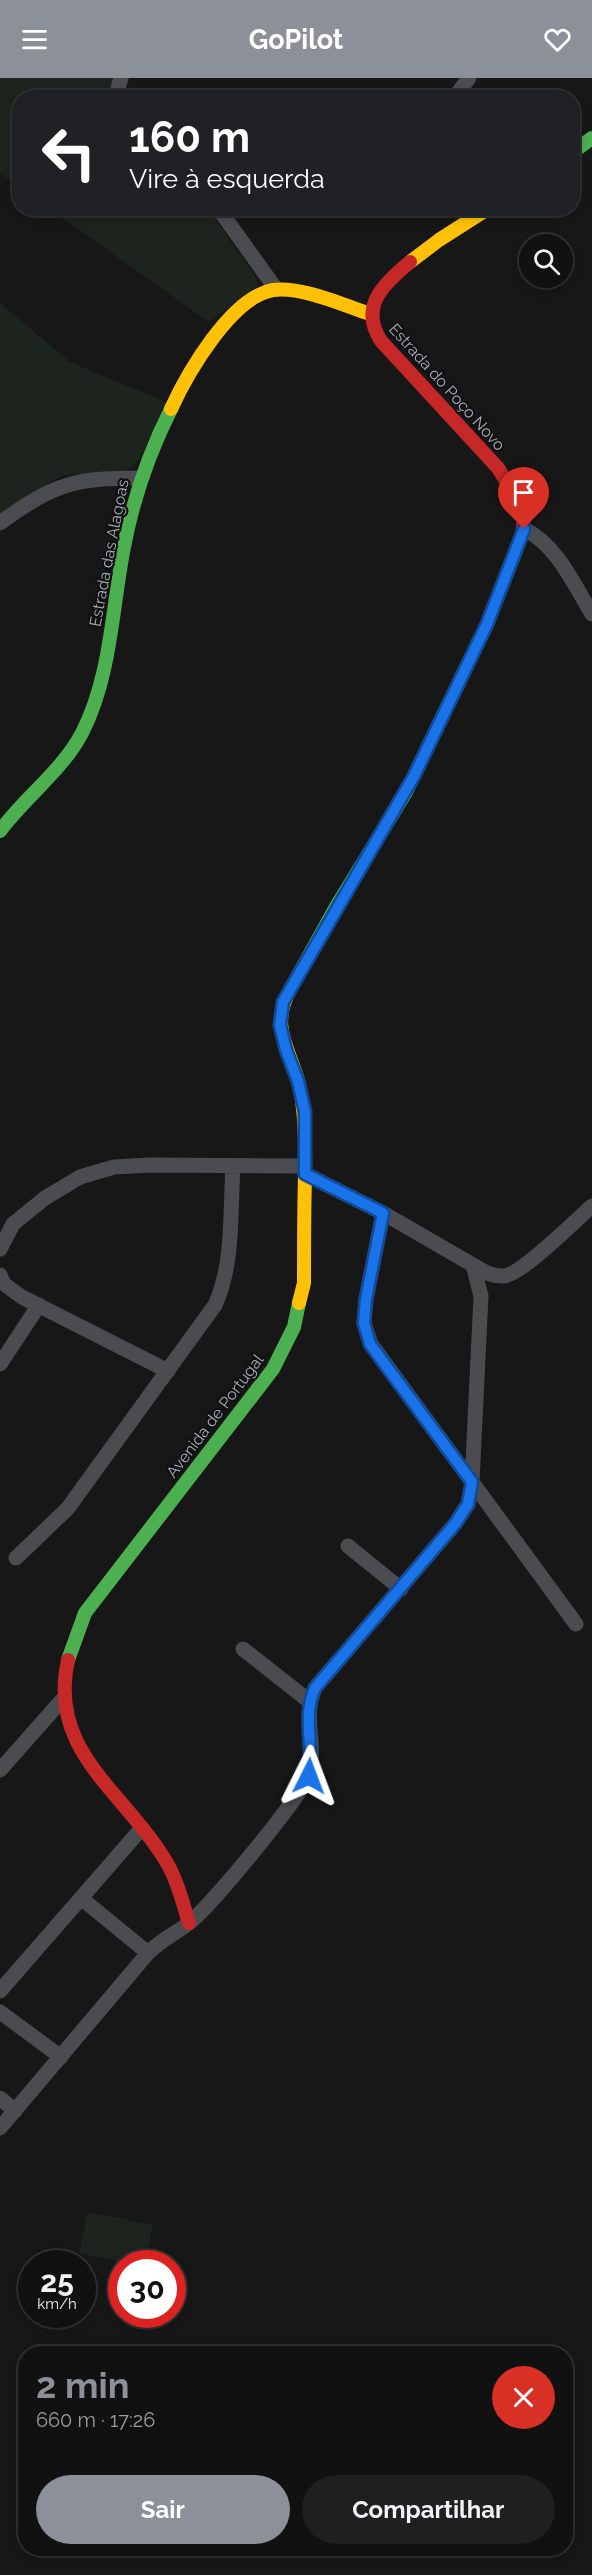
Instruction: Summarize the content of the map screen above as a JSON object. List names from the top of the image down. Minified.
{"streets":{"street":["Estrada do Poço Novo","Estrada das Alagoas","Avenida de Portugal"]},"crossings":[["Estrada do Poço Novo","Avenida de Portugal"]],"page":{"header":"GoPilot","turn":["160 m","Vire à esquerda"],"speed":"25 km/h","limit":"30","heading":["2 min","660 m · 17:26"],"buttons":["Sair","Compartilhar"]}}
